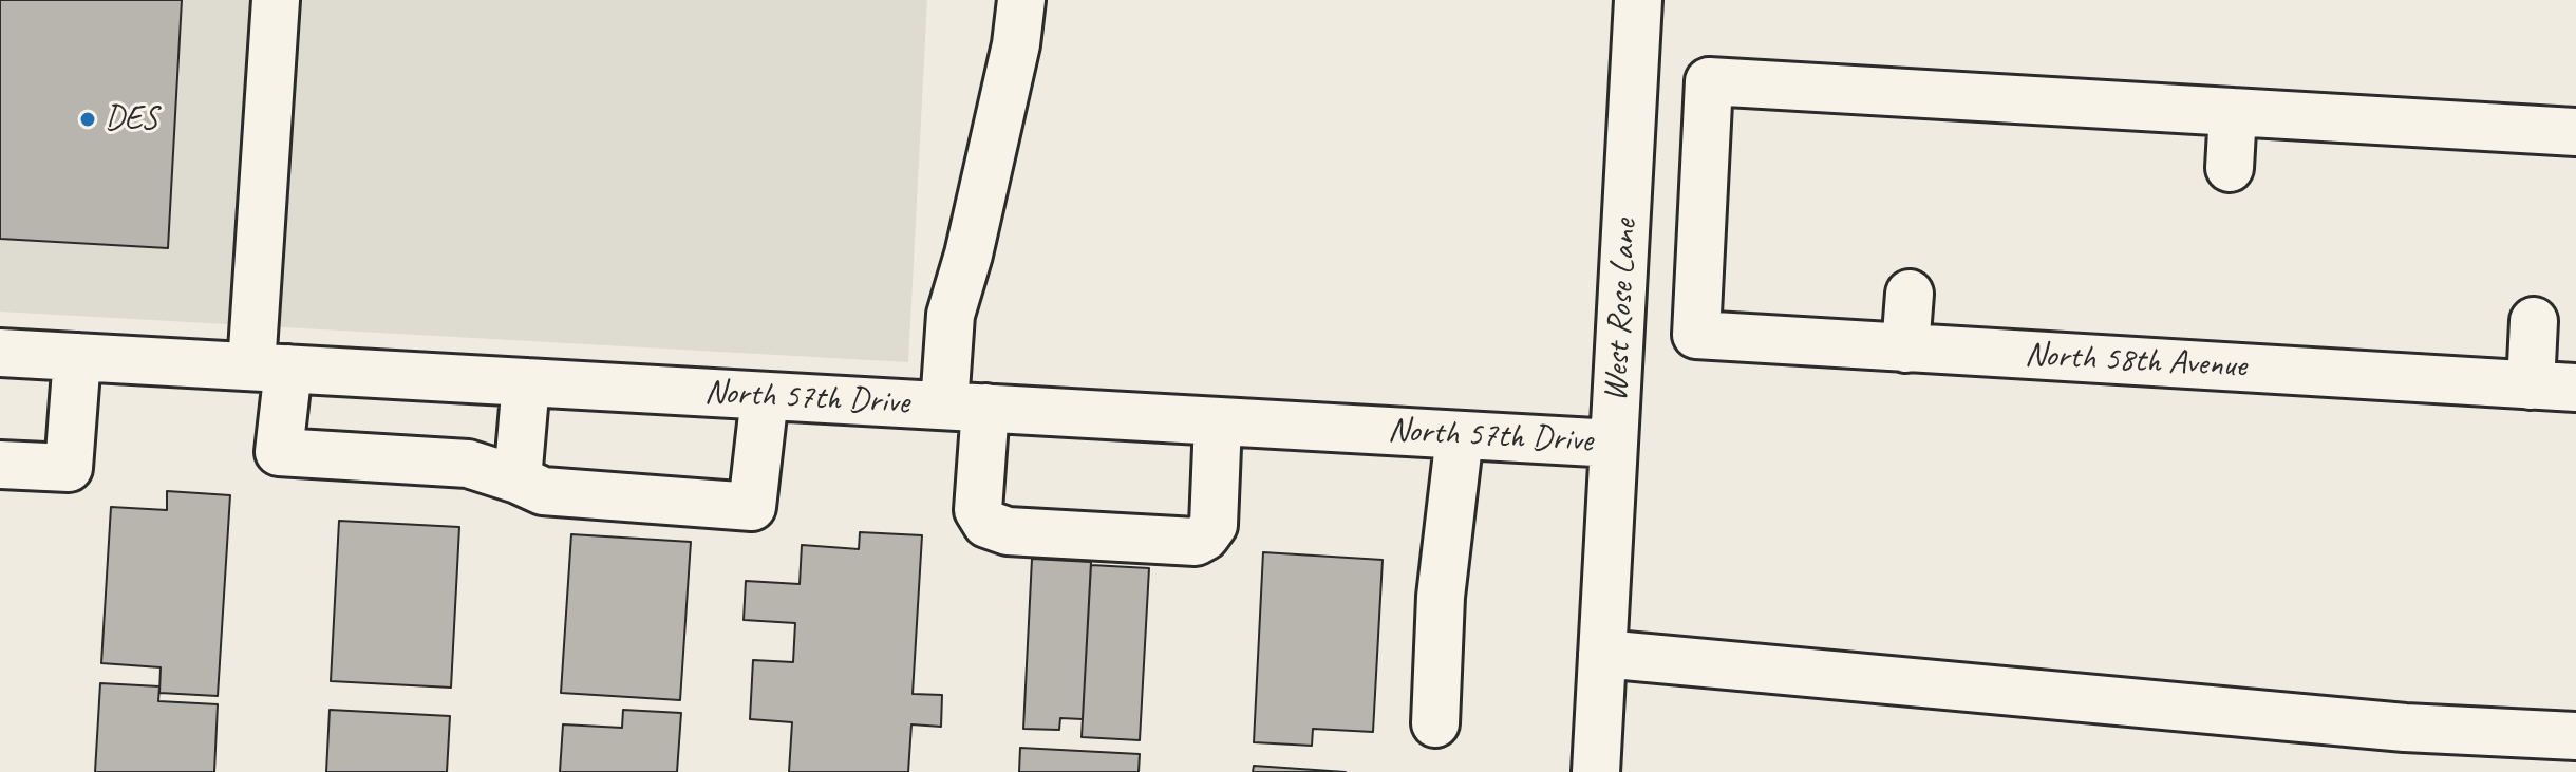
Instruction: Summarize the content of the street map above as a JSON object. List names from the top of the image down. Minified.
{"streets":{"street":["West Rose Lane","North 58th Avenue","North 57th Drive"]},"crossings":[["West Rose Lane","North 57th Drive"]],"places":["DES"]}
